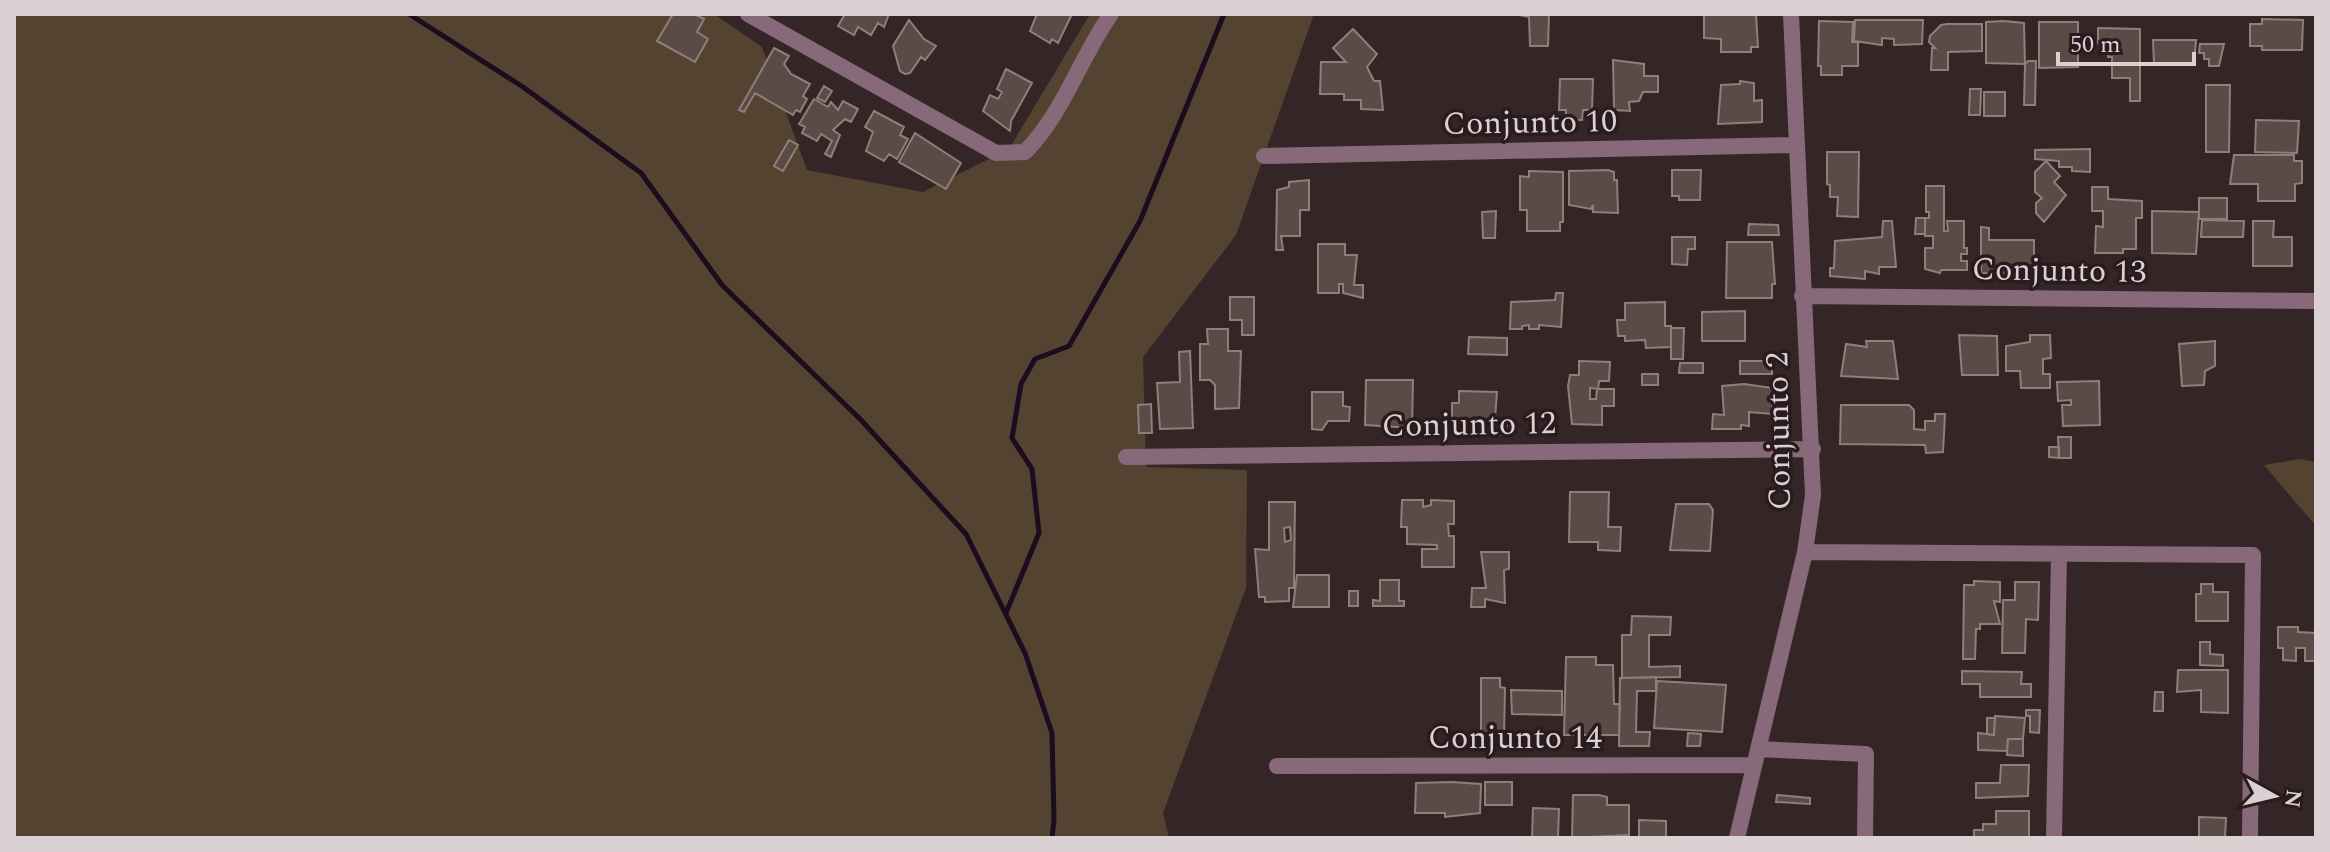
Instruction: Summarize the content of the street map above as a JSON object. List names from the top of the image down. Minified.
{"streets":{"street":["Conjunto 10","Conjunto 13","Conjunto 12","Conjunto 2","Conjunto 14"]},"crossings":[["Conjunto 10","Conjunto 2"],["Conjunto 13","Conjunto 2"],["Conjunto 12","Conjunto 2"],["Conjunto 2","Conjunto 14"]],"scale_bar":"50 m","north":"right"}
